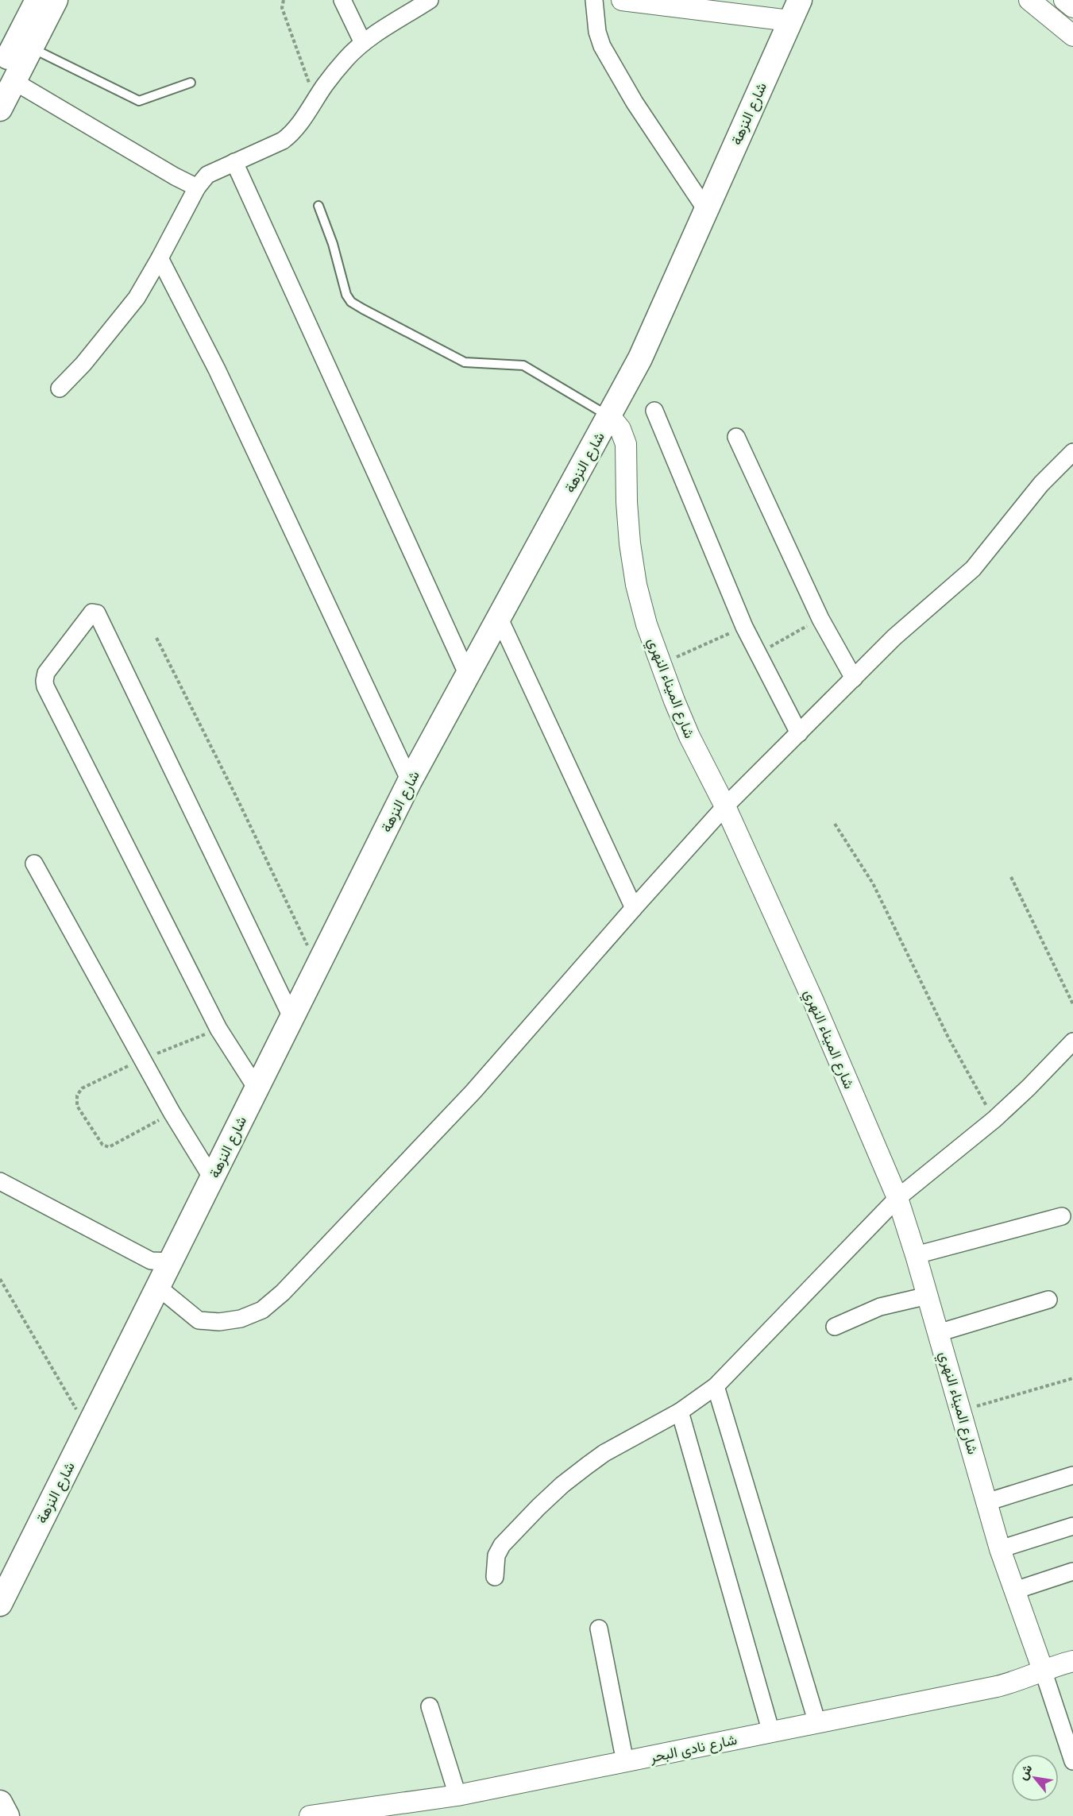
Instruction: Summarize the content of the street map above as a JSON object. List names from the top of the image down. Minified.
{"streets":{"main road":["شارع النزهة"],"street":["شارع الميناء النهري","شارع نادى البحر"]},"crossings":[["شارع النزهة","شارع الميناء النهري"],["شارع الميناء النهري","شارع نادى البحر"]],"north":"top left"}
